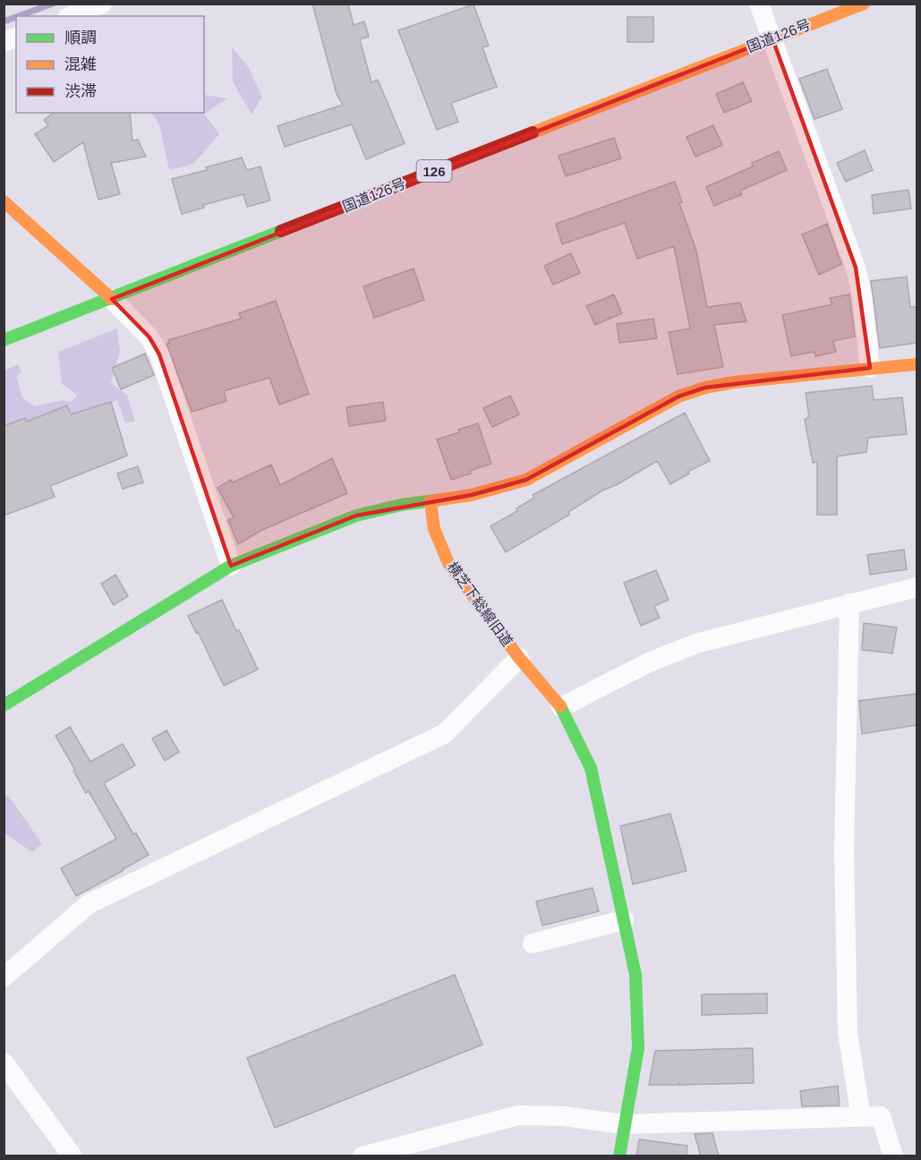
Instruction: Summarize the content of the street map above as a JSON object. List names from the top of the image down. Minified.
{"streets":{"main road":["国道126号","126","横芝下総線旧道"]},"legend":["順調","混雑","渋滞"]}
